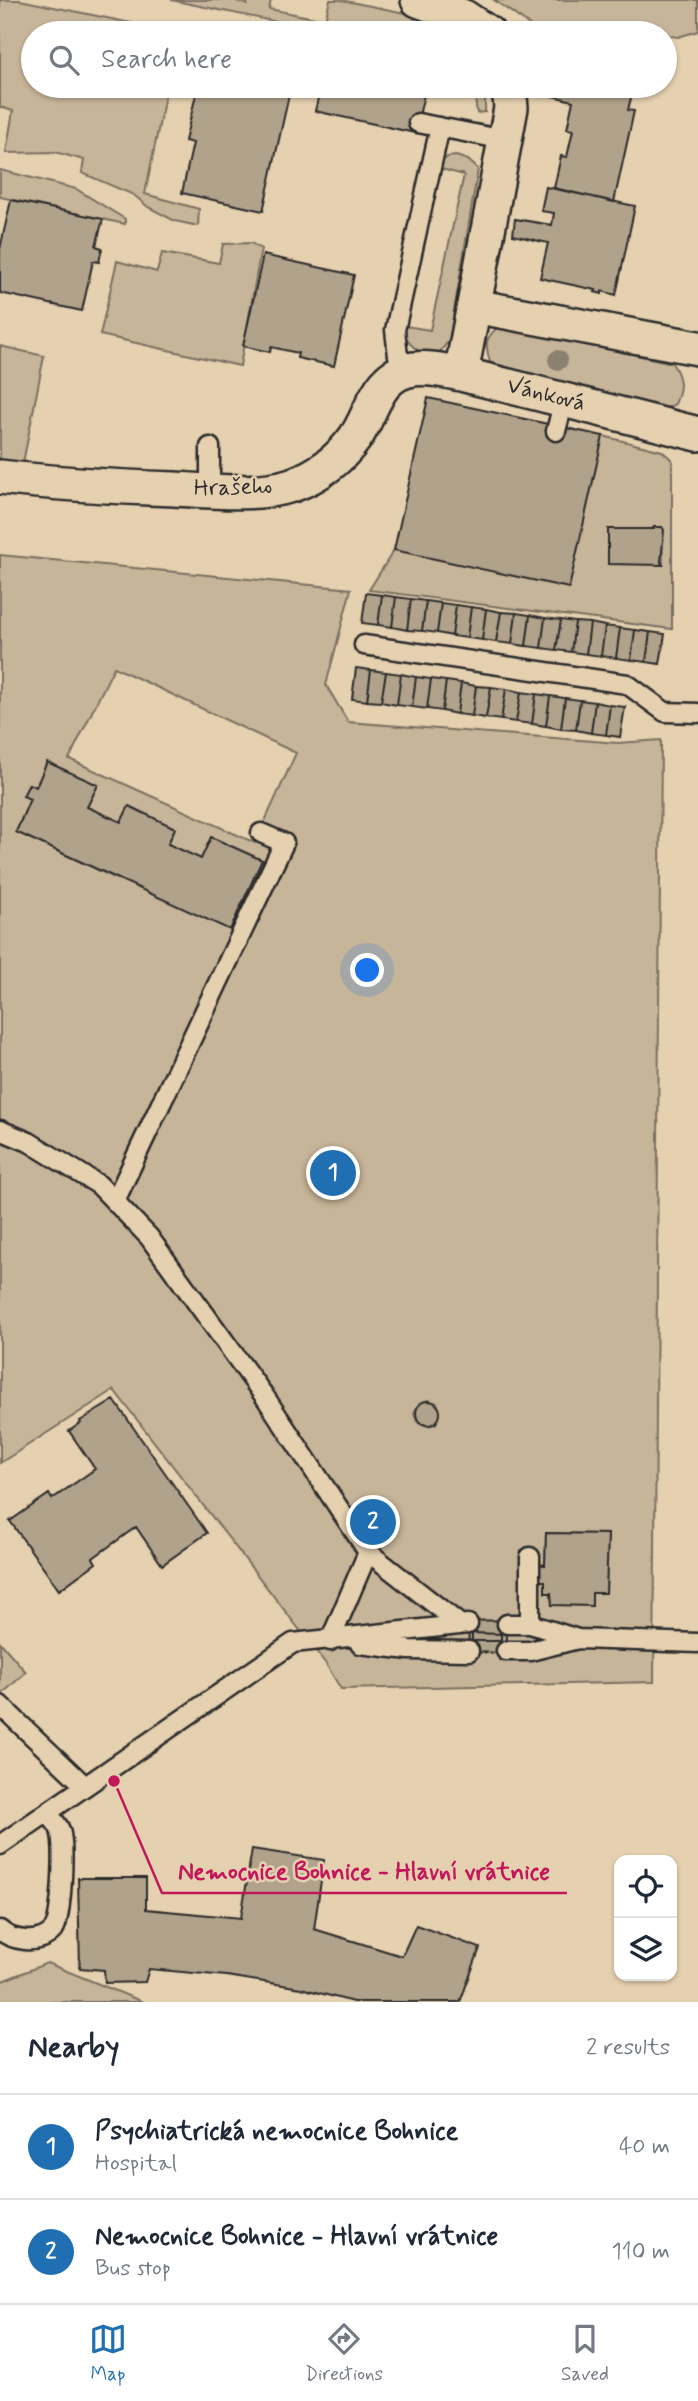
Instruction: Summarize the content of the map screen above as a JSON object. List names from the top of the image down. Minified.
{"streets":{"street":["Vánková","Hrašeho"]},"crossings":[["Vánková","Hrašeho"]],"places":["Nemocnice Bohnice - Hlavní vrátnice"],"page":{"search":"Search here","pins":["1","2"],"heading":["Nearby","2 results"],"list":[{"mark":"1","name":"Psychiatrická nemocnice Bohnice","note":"Hospital","value":"40 m"},{"mark":"2","name":"Nemocnice Bohnice - Hlavní vrátnice","note":"Bus stop","value":"110 m"}],"nav":["Map","Directions","Saved"]}}
